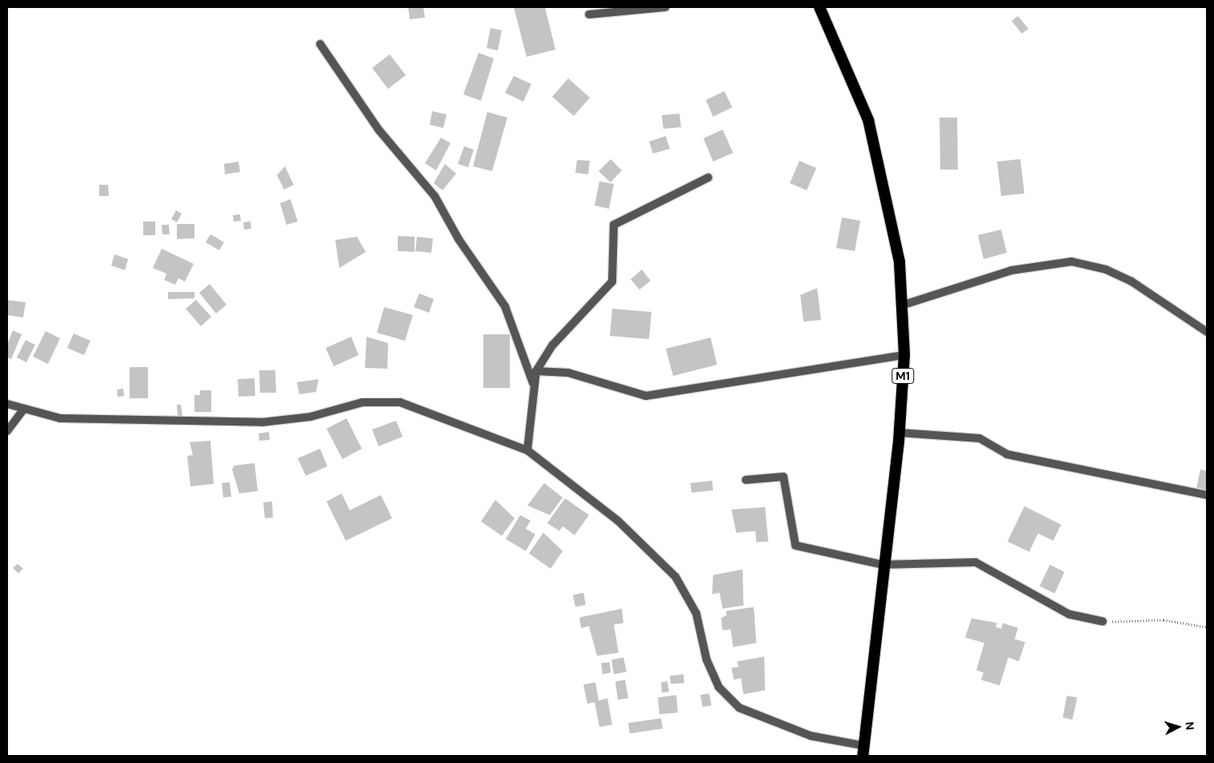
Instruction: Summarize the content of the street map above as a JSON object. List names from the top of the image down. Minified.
{"streets":{"highway":["M1"]},"north":"right"}
